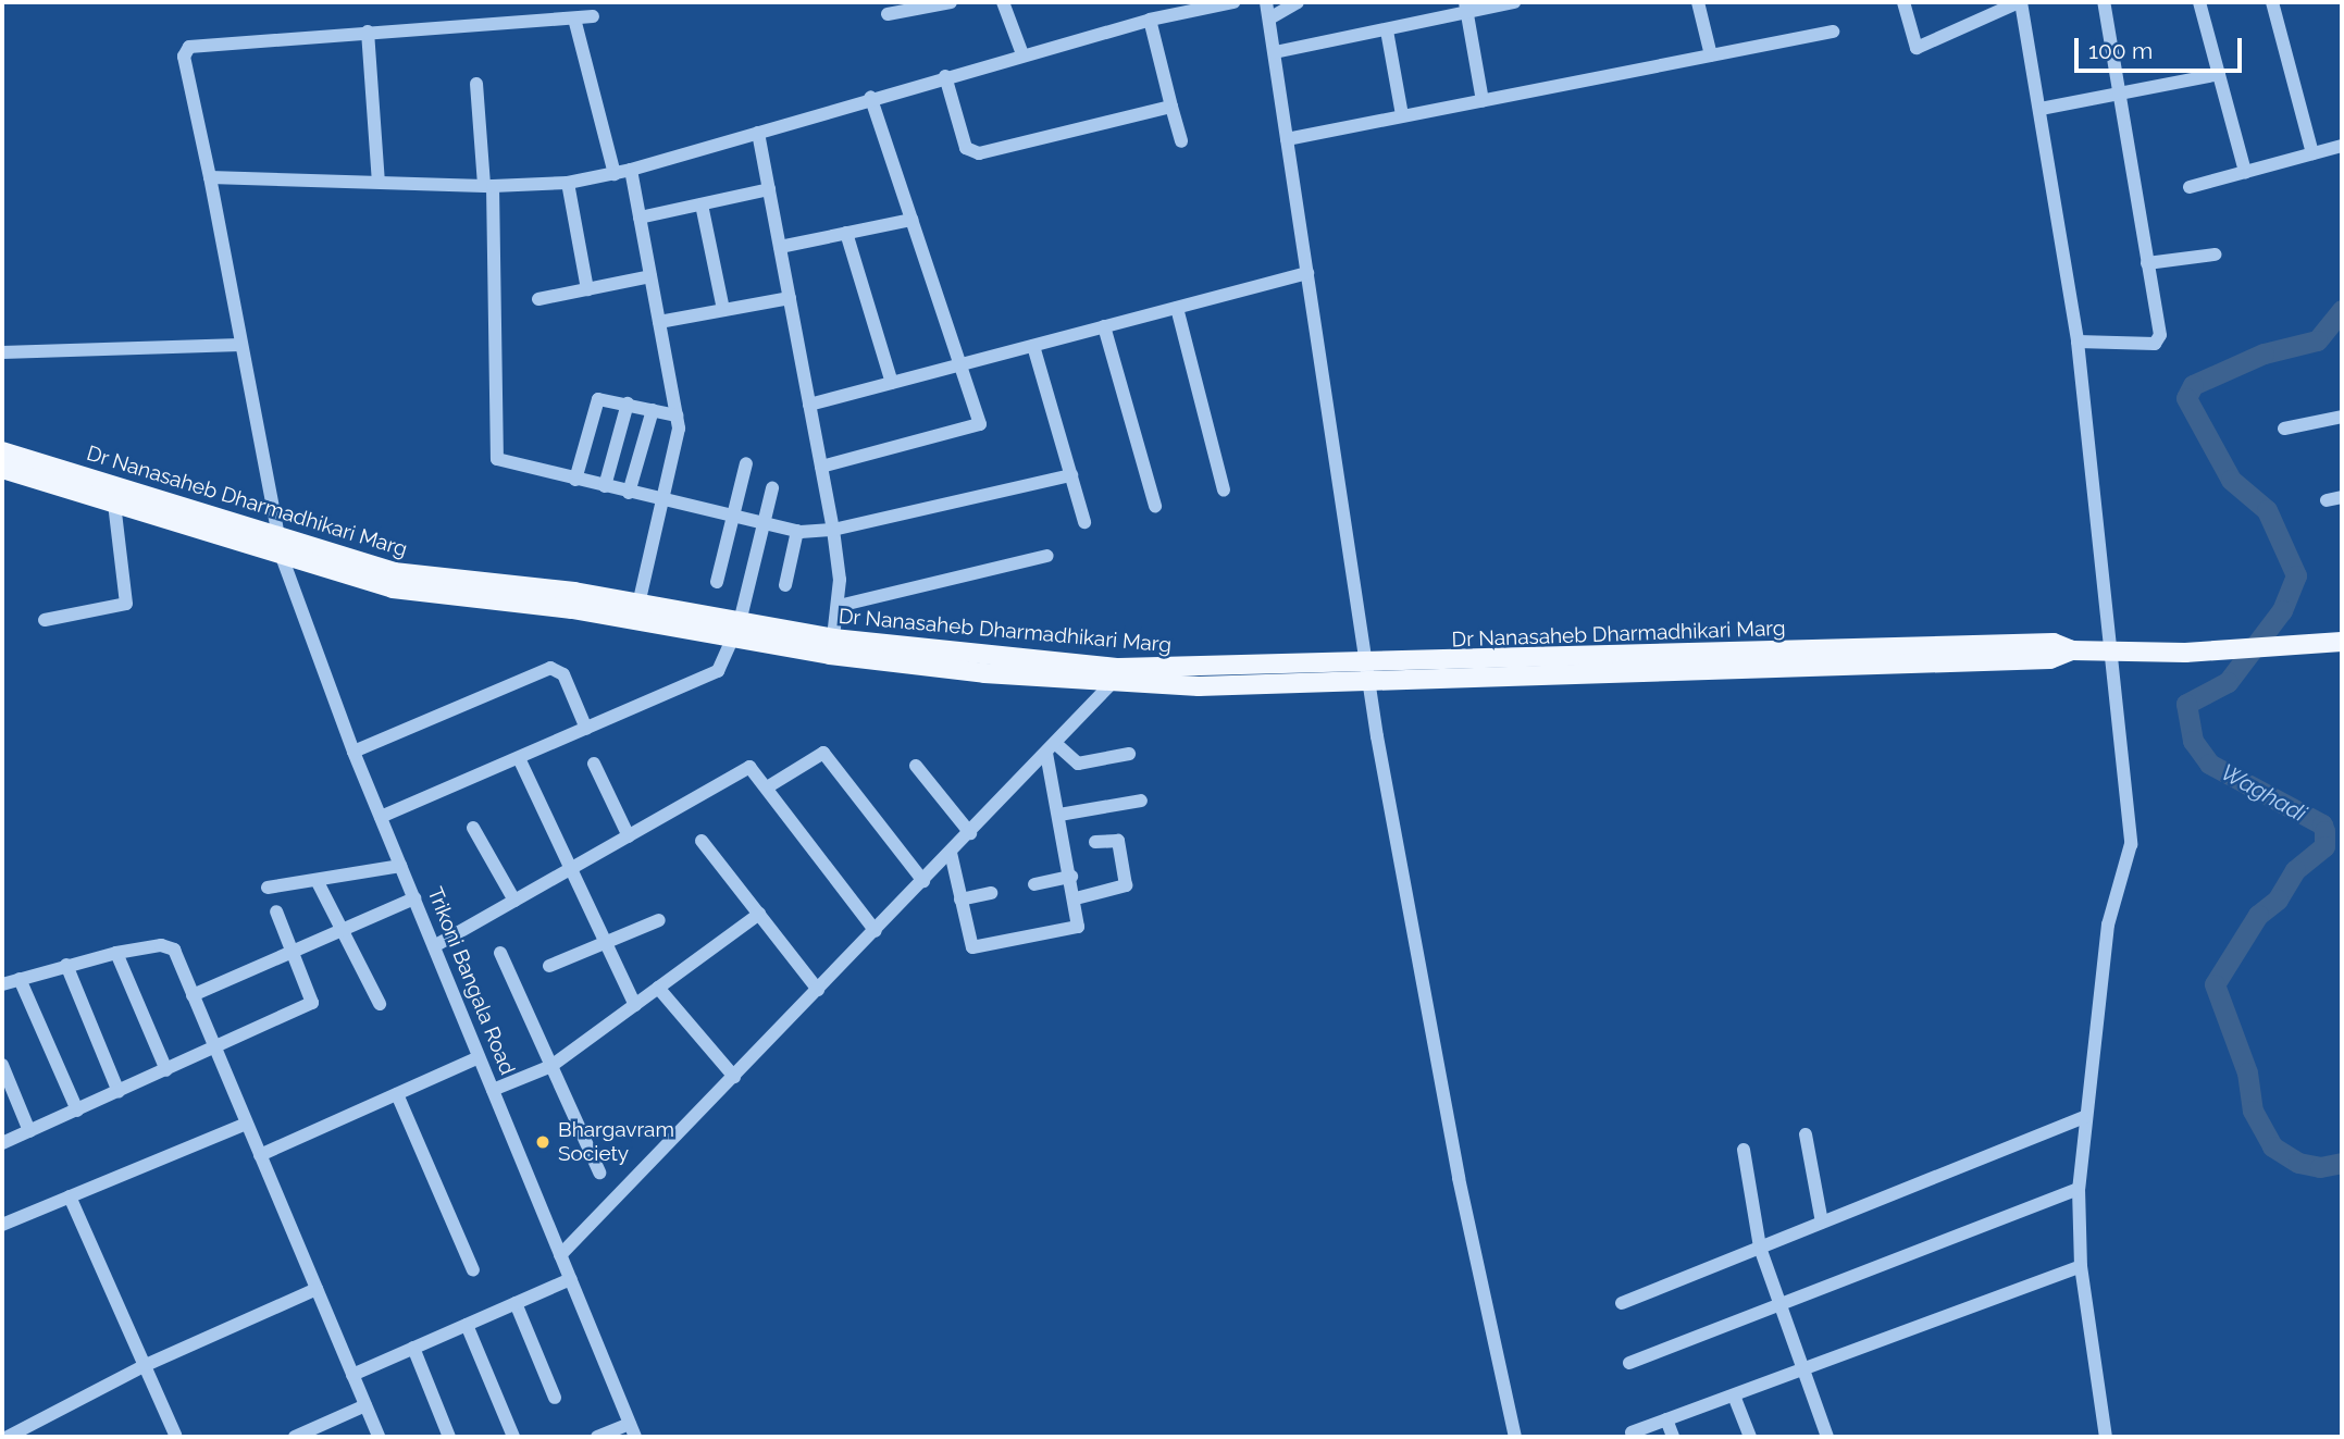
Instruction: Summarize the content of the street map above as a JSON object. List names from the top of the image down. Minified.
{"streets":{"main road":["Dr Nanasaheb Dharmadhikari Marg"],"street":["Trikoni Bangala Road"]},"crossings":[["Dr Nanasaheb Dharmadhikari Marg","Trikoni Bangala Road"]],"water":["Waghadi"],"places":["Bhargavram Society"],"scale_bar":"100 m"}
